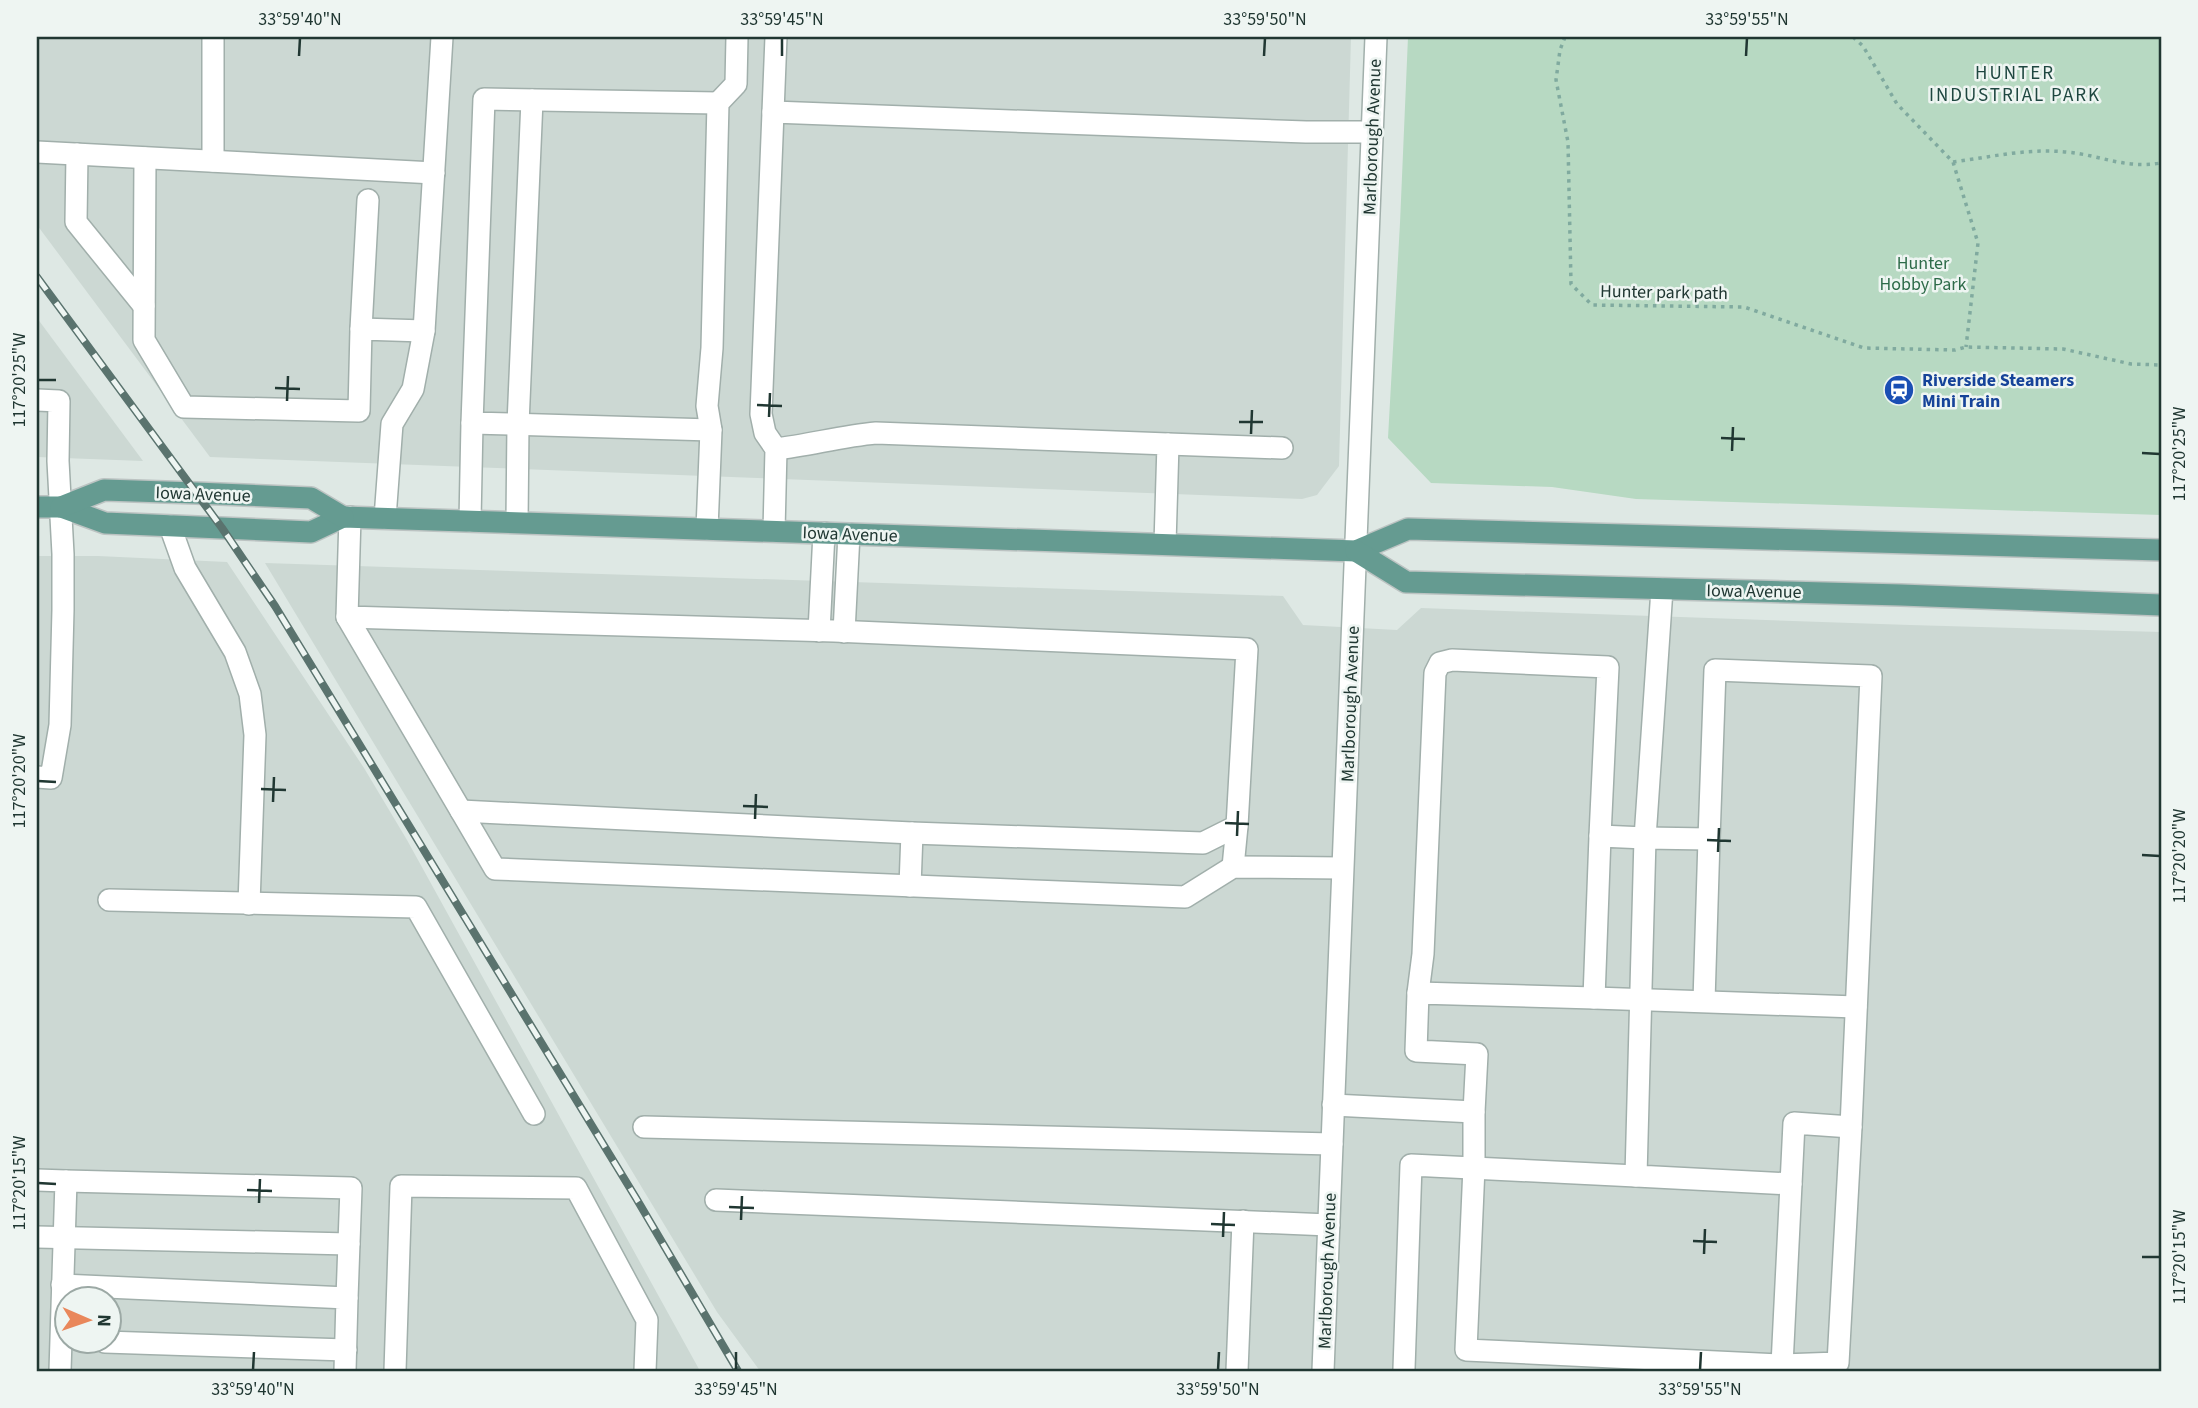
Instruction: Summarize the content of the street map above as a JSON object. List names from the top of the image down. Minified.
{"streets":{"main road":["Iowa Avenue"],"street":["Marlborough Avenue"],"path":["Hunter park path"]},"crossings":[["Marlborough Avenue","Iowa Avenue"]],"districts":["HUNTER INDUSTRIAL PARK"],"parks":["Hunter Hobby Park"],"places":{"station":["Riverside Steamers Mini Train"]},"north":"right","coordinates":["33°59'40\"N","33°59'45\"N","33°59'50\"N","33°59'55\"N","117°20'25\"W","117°20'20\"W","117°20'15\"W"]}
